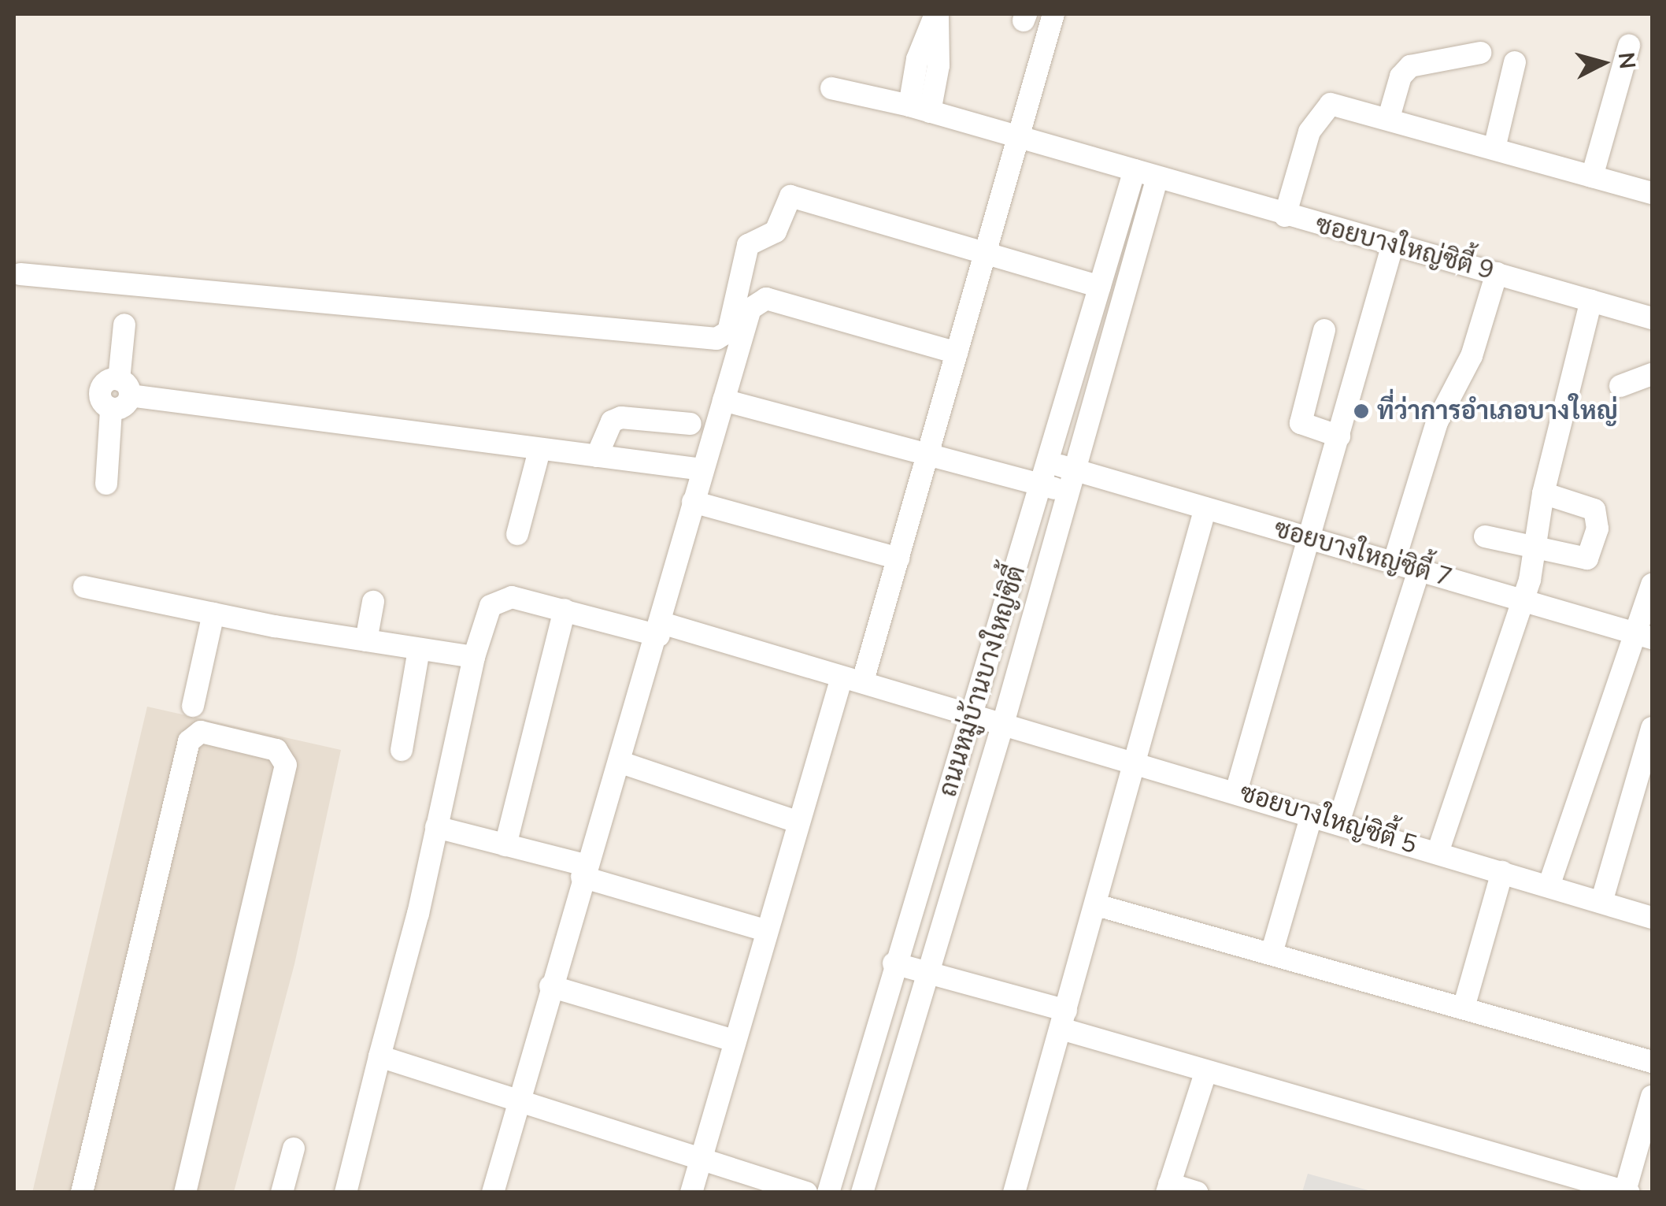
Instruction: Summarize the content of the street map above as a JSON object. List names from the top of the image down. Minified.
{"streets":{"street":["ซอยบางใหญ่ซิตี้ 9","ซอยบางใหญ่ซิตี้ 7","ถนนหมู่บ้านบางใหญ่ซิตี้","ซอยบางใหญ่ซิตี้ 5"]},"crossings":[["ซอยบางใหญ่ซิตี้ 9","ถนนหมู่บ้านบางใหญ่ซิตี้"],["ซอยบางใหญ่ซิตี้ 7","ถนนหมู่บ้านบางใหญ่ซิตี้"],["ถนนหมู่บ้านบางใหญ่ซิตี้","ซอยบางใหญ่ซิตี้ 5"]],"places":["ที่ว่าการอำเภอบางใหญ่"],"north":"right"}
